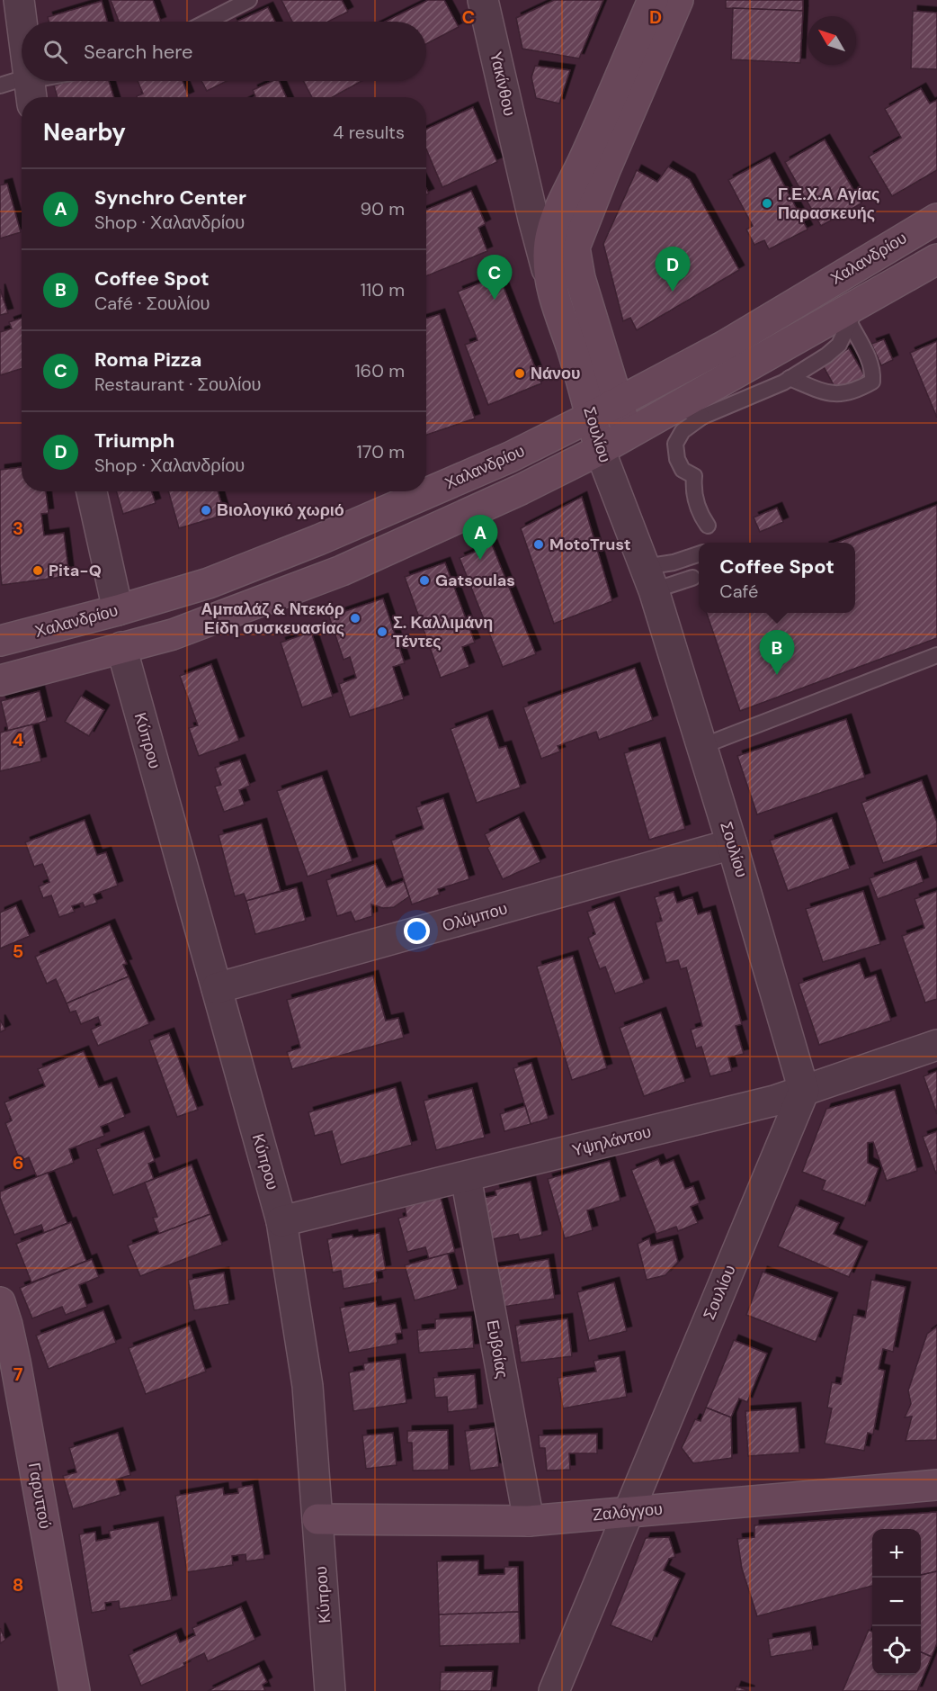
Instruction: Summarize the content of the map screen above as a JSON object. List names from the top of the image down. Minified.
{"streets":{"main road":["Χαλανδρίου","Σουλίου","Γαρυττού","Ζαλόγγου"],"street":["Υακίνθου","Κύπρου","Ολύμπου","Υψηλάντου","Ευβοίας"]},"crossings":[["Υακίνθου","Σουλίου"],["Χαλανδρίου","Σουλίου"],["Χαλανδρίου","Κύπρου"],["Σουλίου","Ολύμπου"],["Σουλίου","Υψηλάντου"],["Σουλίου","Ζαλόγγου"],["Κύπρου","Ολύμπου"],["Κύπρου","Υψηλάντου"],["Κύπρου","Ζαλόγγου"],["Υψηλάντου","Ευβοίας"],["Ευβοίας","Ζαλόγγου"]],"places":["Γ.Ε.Χ.Α Αγίας Παρασκευής","Νάνου","Βιολογικό χωριό","MotoTrust","Pita-Q","Gatsoulas","Αμπαλάζ & Ντεκόρ Είδη συσκευασίας","Σ. Καλλιμάνη Τέντες"],"north":"top left","page":{"search":"Search here","heading":["Nearby","4 results"],"list":[{"mark":"A","name":"Synchro Center","note":"Shop · Χαλανδρίου","value":"90 m"},{"mark":"B","name":"Coffee Spot","note":"Café · Σουλίου","value":"110 m"},{"mark":"C","name":"Roma Pizza","note":"Restaurant · Σουλίου","value":"160 m"},{"mark":"D","name":"Triumph","note":"Shop · Χαλανδρίου","value":"170 m"}],"pins":["D","C","A","B"],"popup":["Coffee Spot","Café"],"map_buttons":["+","−"]},"grid":{"columns":["C","D"],"rows":["3","4","5","6","7","8"]}}
